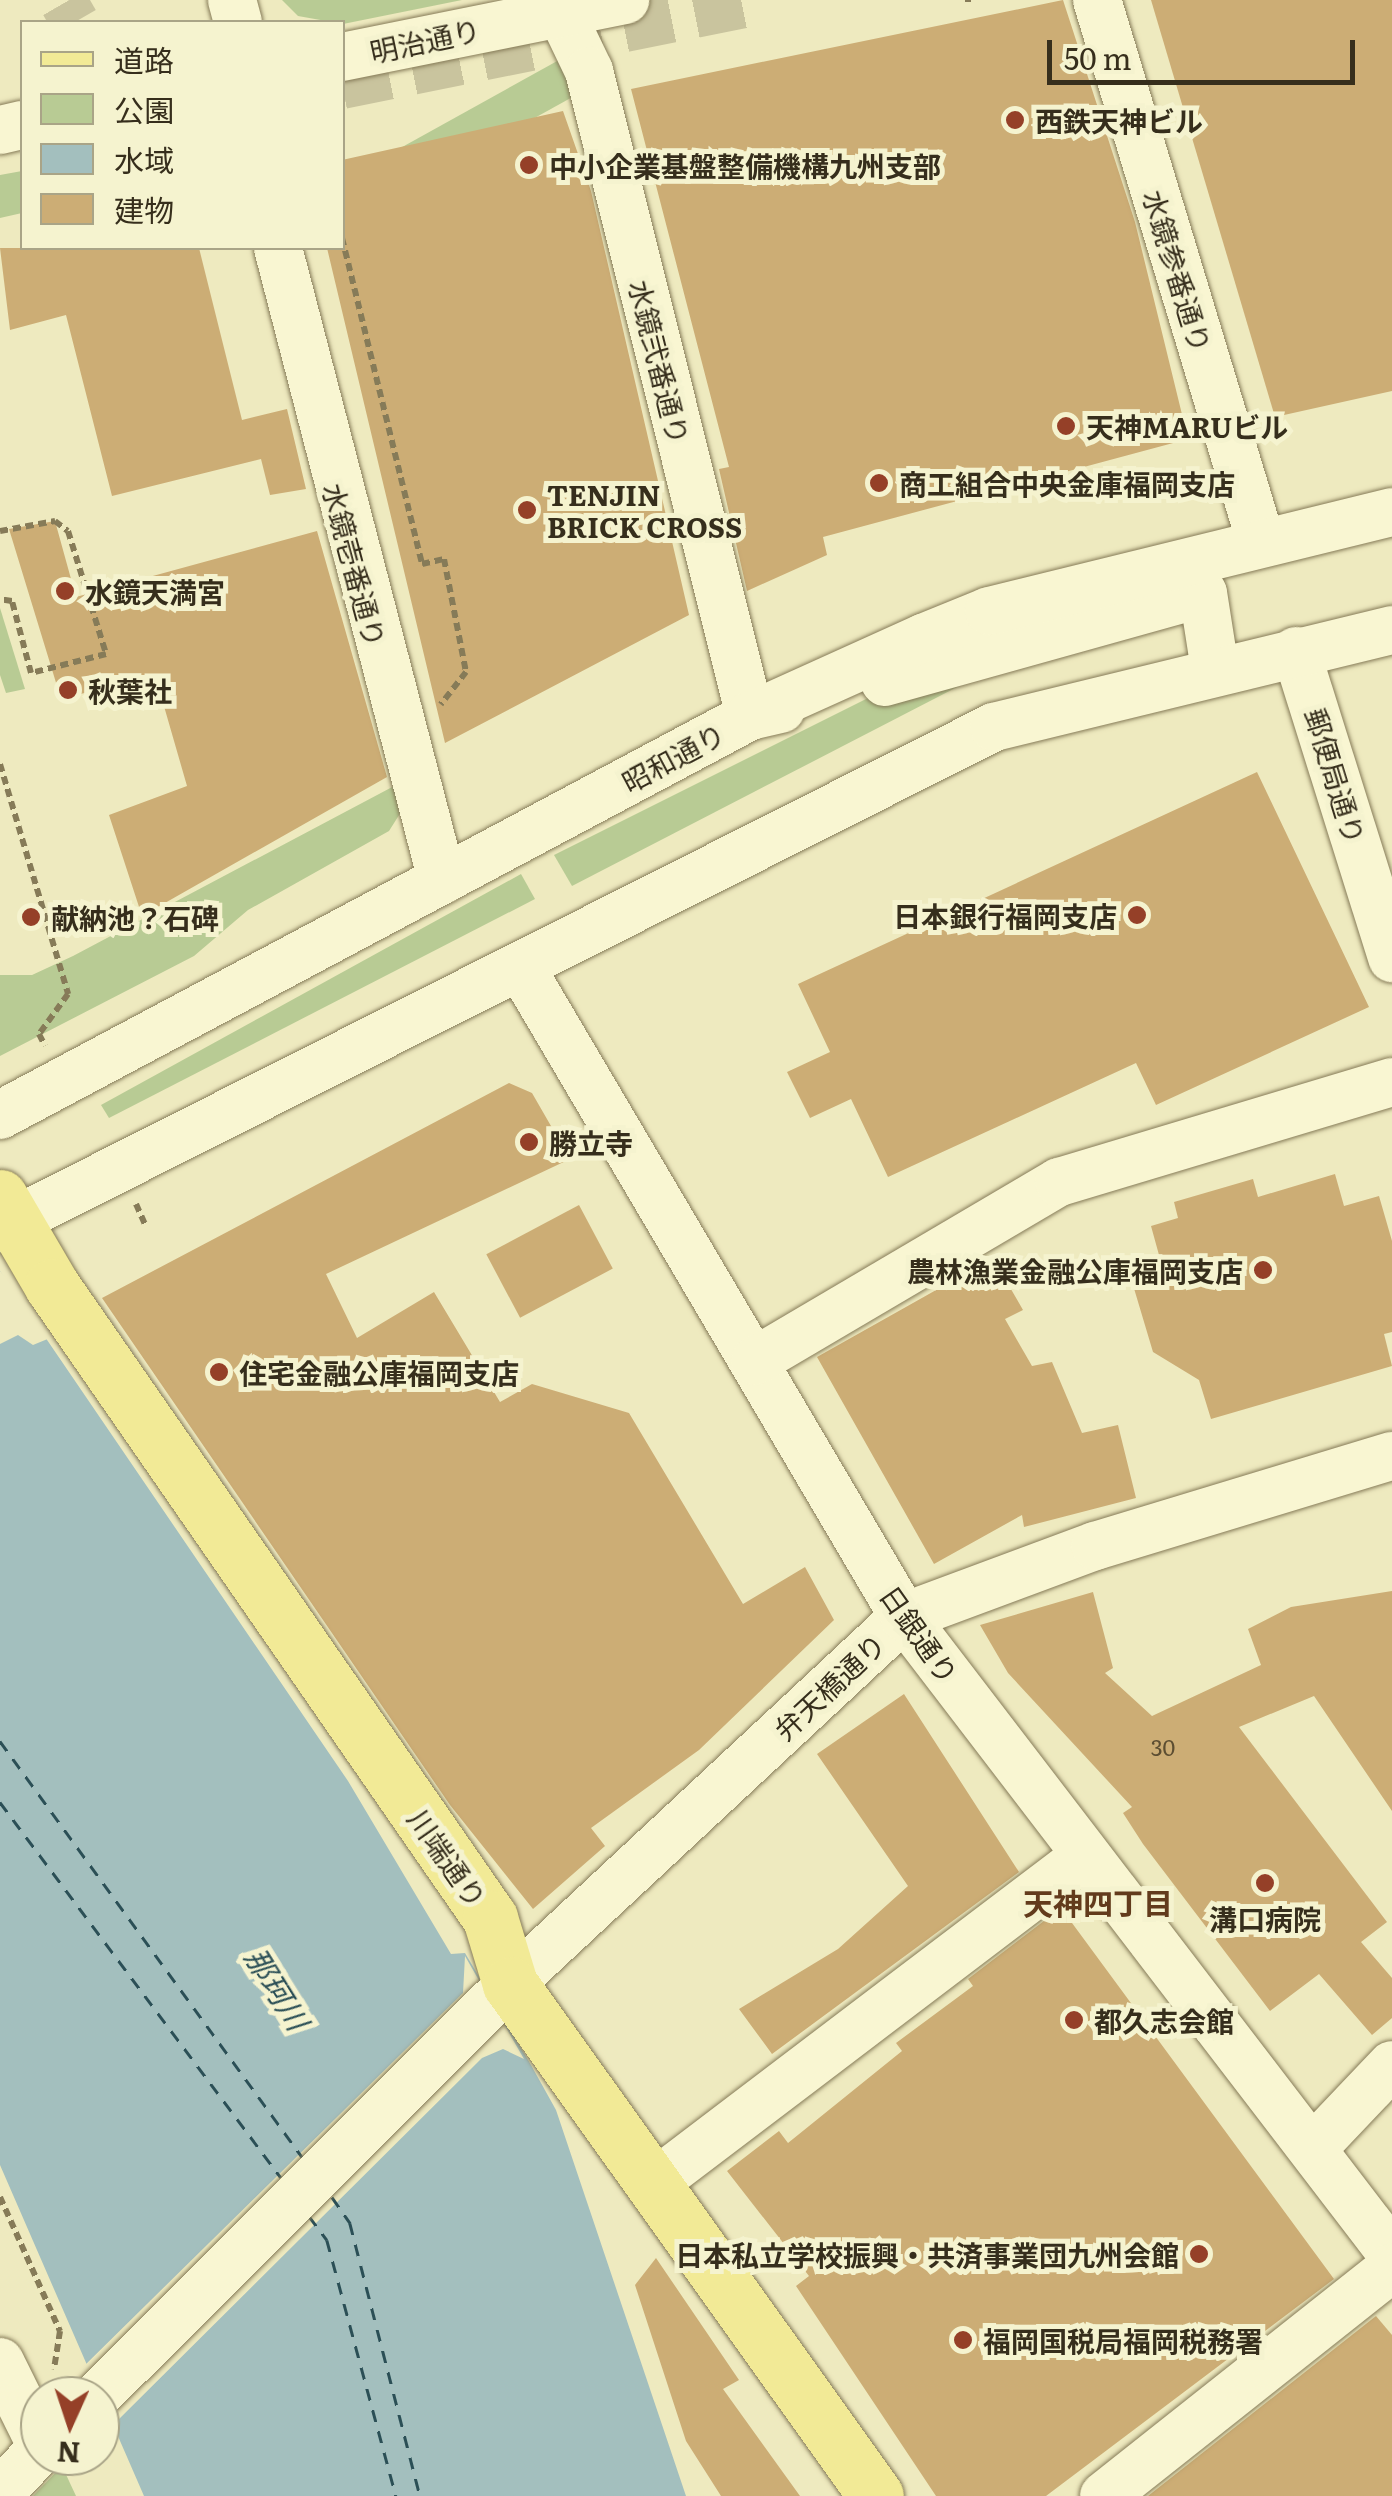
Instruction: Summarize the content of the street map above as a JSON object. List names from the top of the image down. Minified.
{"streets":{"main road":["川端通り"],"street":["明治通り","水鏡参番通り","水鏡弐番通り","水鏡壱番通り","昭和通り","郵便局通り","日銀通り","弁天橋通り"]},"crossings":[["明治通り","水鏡弐番通り"],["水鏡参番通り","昭和通り"],["水鏡弐番通り","昭和通り"],["水鏡壱番通り","昭和通り"],["日銀通り","弁天橋通り"],["弁天橋通り","川端通り"]],"districts":["天神四丁目"],"water":["那珂川"],"places":["西鉄天神ビル","中小企業基盤整備機構九州支部","天神MARUビル","商工組合中央金庫福岡支店","TENJIN BRICK CROSS","水鏡天満宮","秋葉社","日本銀行福岡支店","献納池？石碑","勝立寺","農林漁業金融公庫福岡支店","住宅金融公庫福岡支店","溝口病院","都久志会館","日本私立学校振興・共済事業団九州会館","福岡国税局福岡税務署"],"house_numbers":["30"],"legend":["道路","公園","水域","建物"],"scale_bar":"50 m","north":"bottom"}
